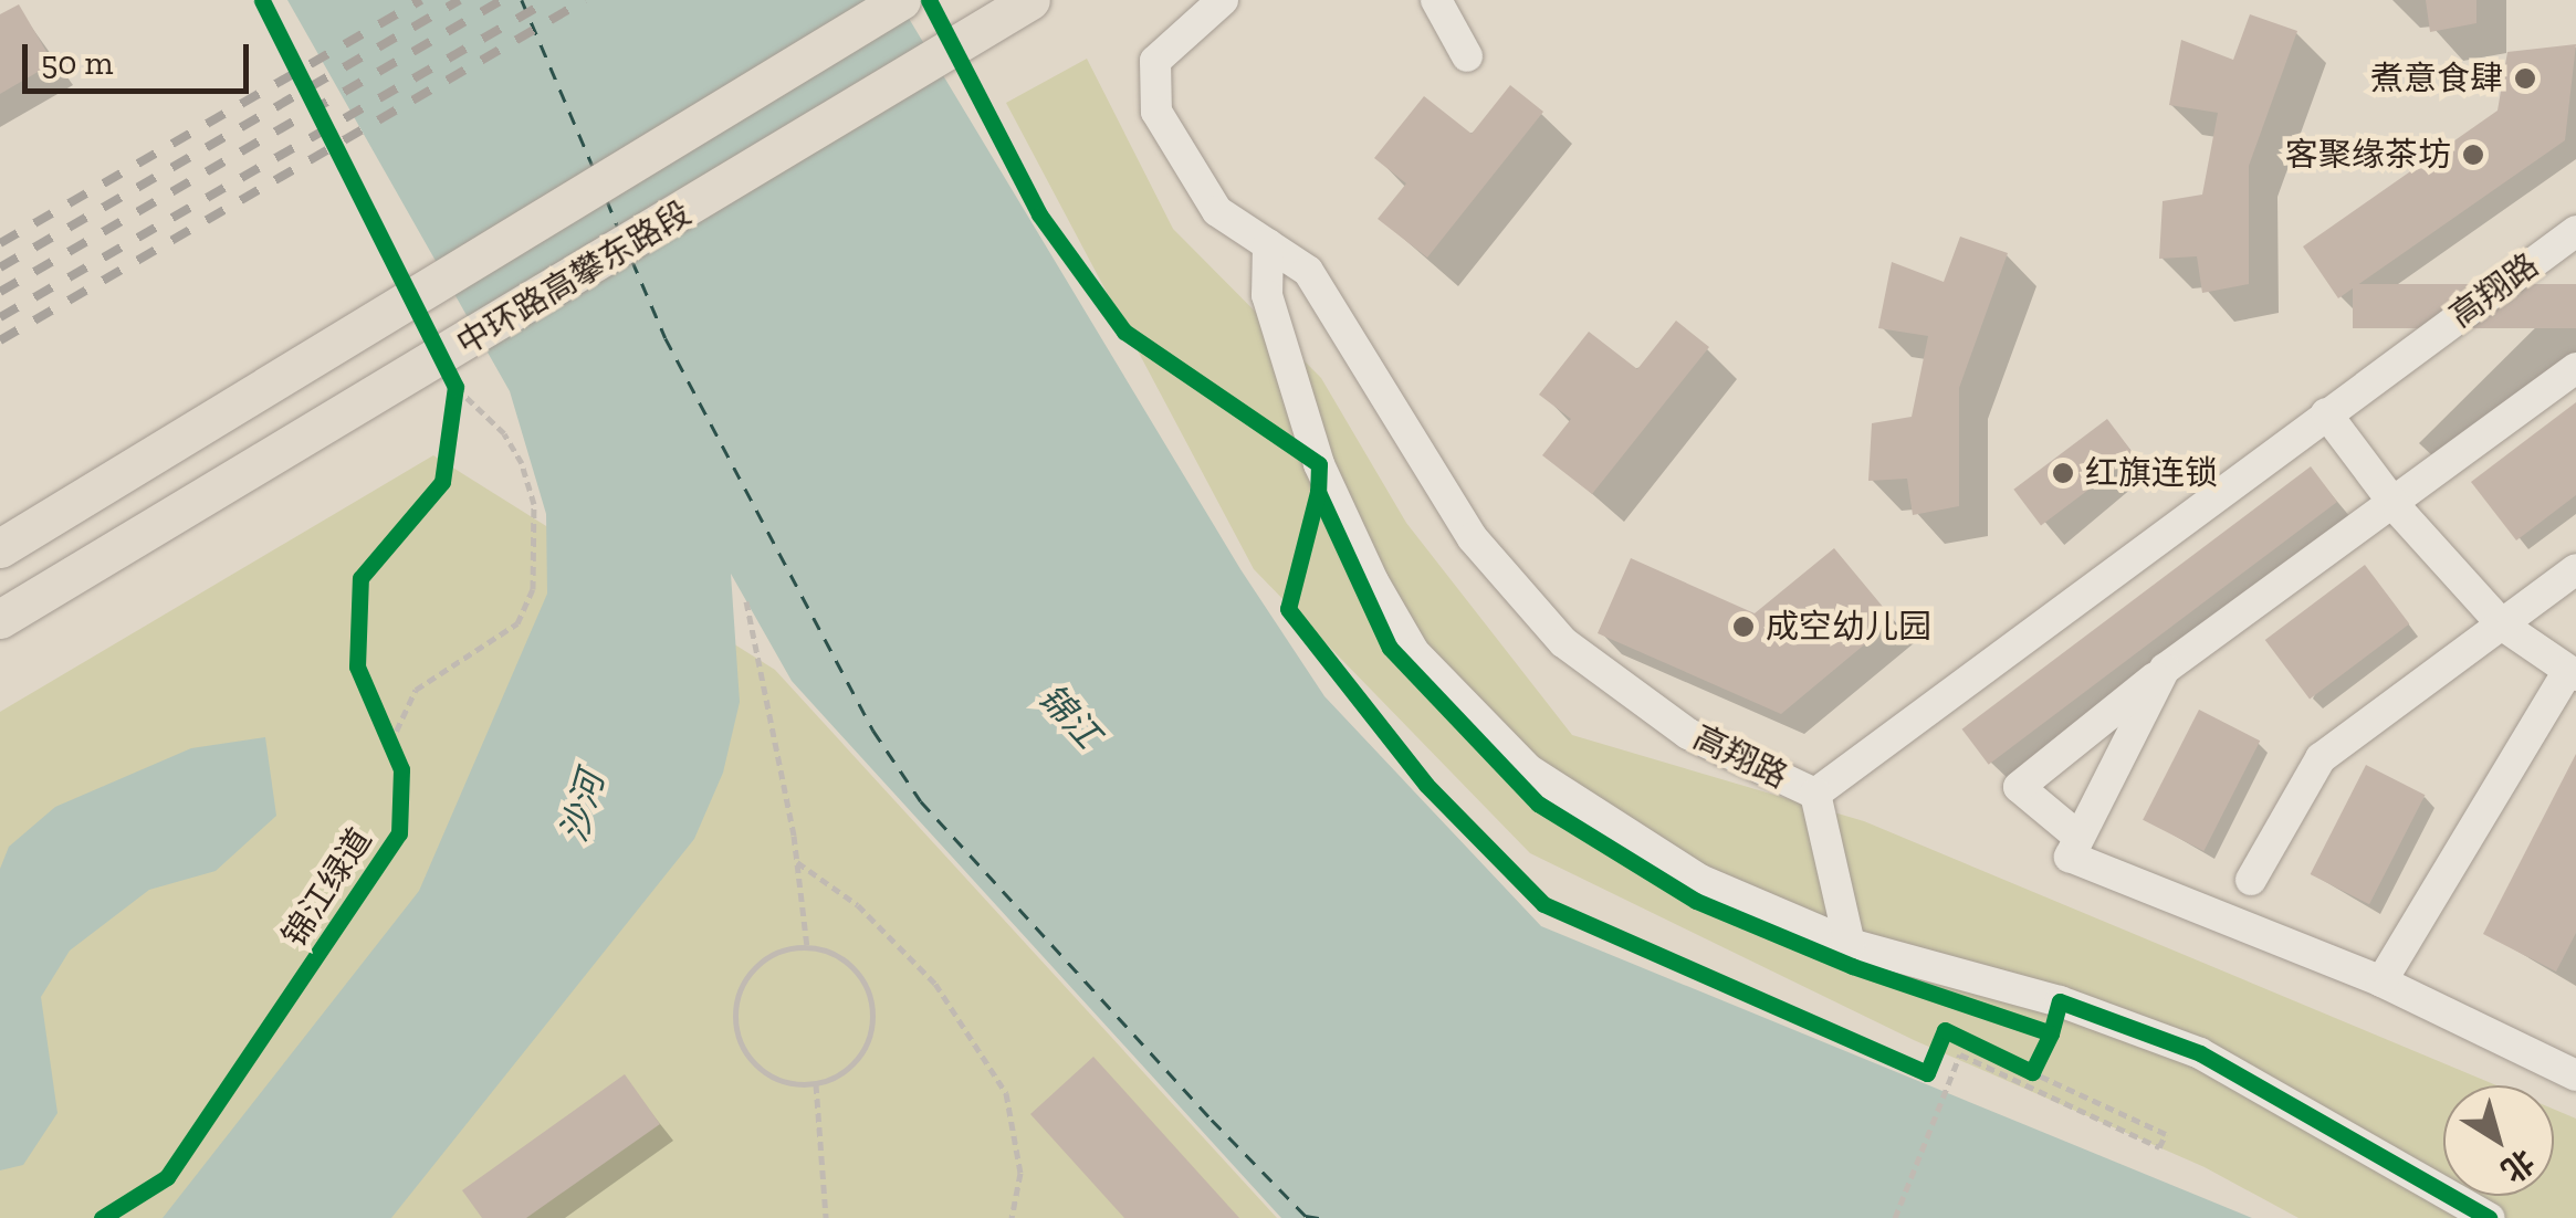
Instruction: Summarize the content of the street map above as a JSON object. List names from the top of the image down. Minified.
{"streets":{"main road":["中环路高攀东路段"],"street":["高翔路"],"cycle path":["锦江绿道"]},"water":["锦江","沙河"],"places":["煮意食肆","客聚缘茶坊","红旗连锁","成空幼儿园"],"scale_bar":"50 m","north":"bottom right"}
